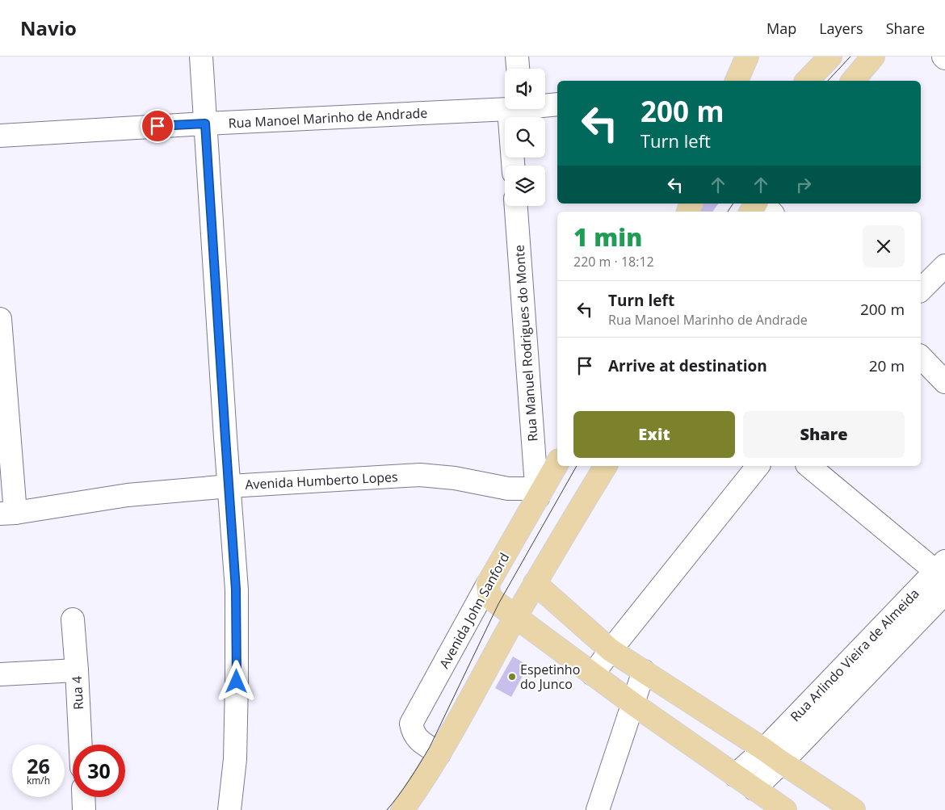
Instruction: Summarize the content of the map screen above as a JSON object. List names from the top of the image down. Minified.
{"streets":{"main road":["Avenida John Sanford"],"street":["Rua Manoel Marinho de Andrade","Rua Manuel Rodrigues do Monte","Avenida Humberto Lopes","Rua Arlindo Vieira de Almeida","Rua 4"]},"crossings":[["Rua Manuel Rodrigues do Monte","Avenida Humberto Lopes"],["Rua Manuel Rodrigues do Monte","Avenida John Sanford"],["Avenida Humberto Lopes","Avenida John Sanford"]],"places":["Espetinho do Junco"],"page":{"header":"Navio","nav":["Map","Layers","Share"],"turn":["200 m","Turn left"],"heading":["1 min","220 m · 18:12"],"list":[{"name":"Turn left","note":"Rua Manoel Marinho de Andrade","value":"200 m"},{"name":"Arrive at destination","value":"20 m"}],"buttons":["Exit","Share"],"speed":"26 km/h","limit":"30"}}
